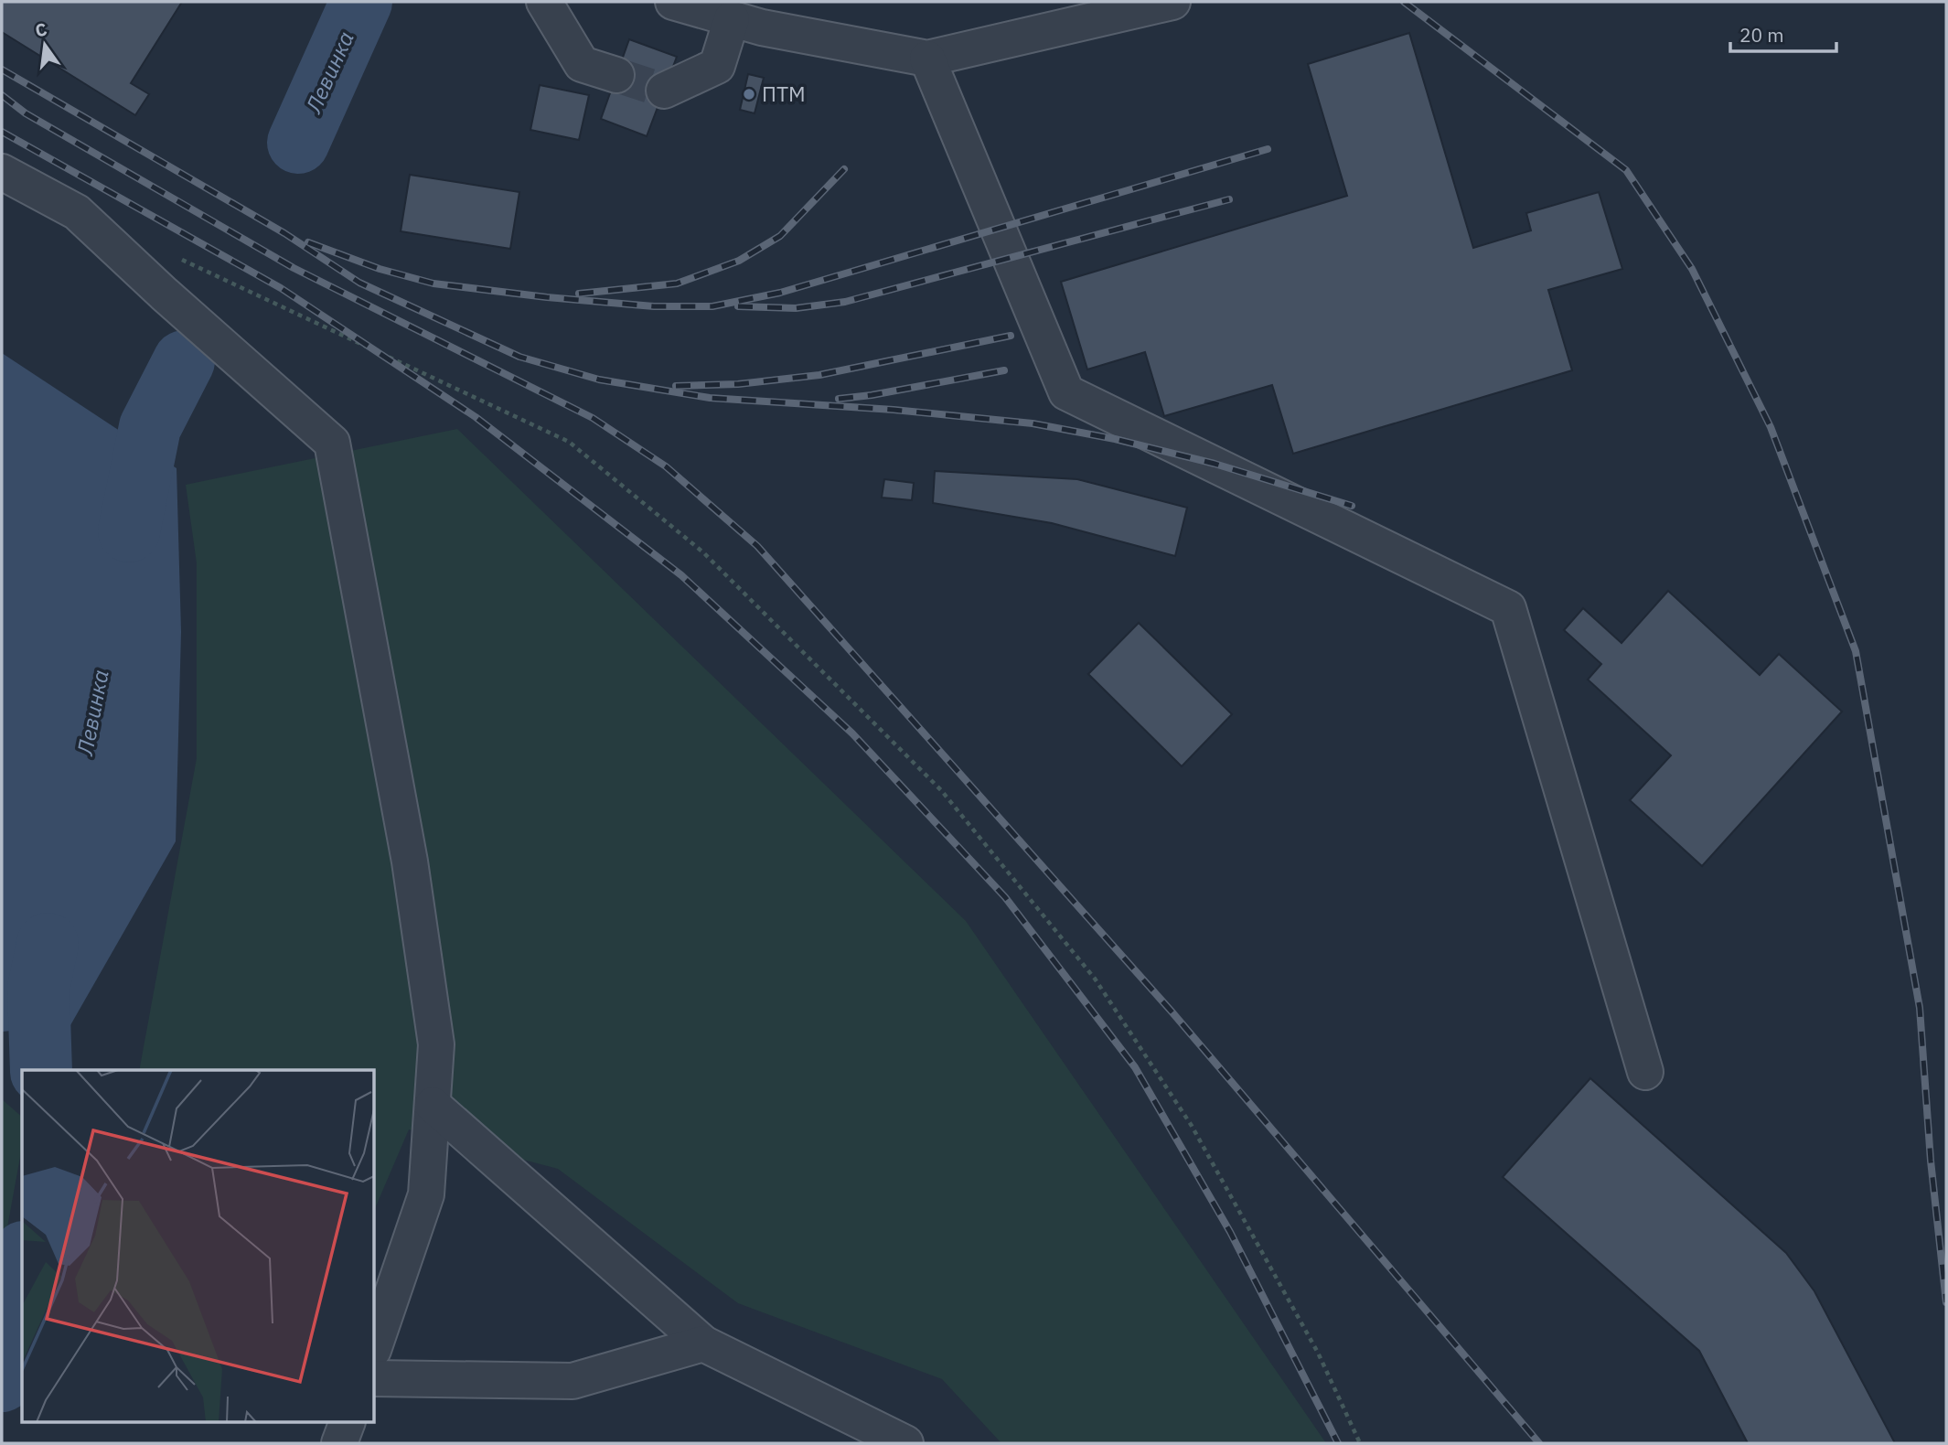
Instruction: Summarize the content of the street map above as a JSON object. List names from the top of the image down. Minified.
{"water":["Левинка"],"places":["ПТМ"],"scale_bar":"20 m","north":"top"}
